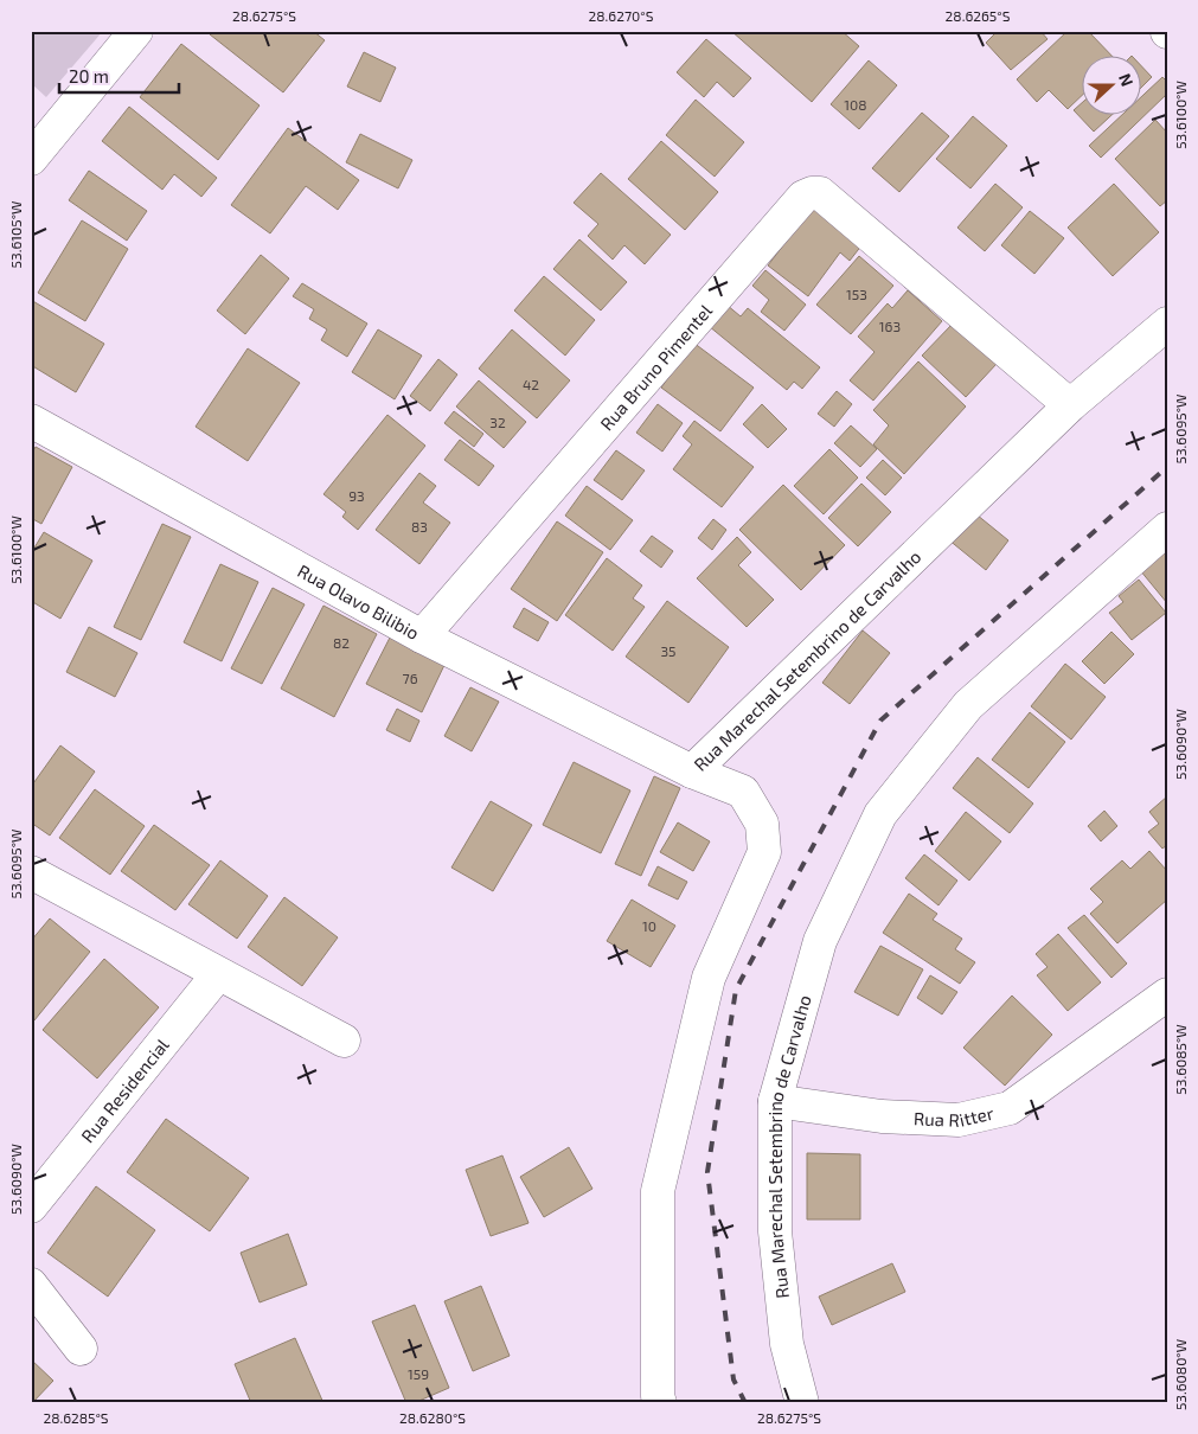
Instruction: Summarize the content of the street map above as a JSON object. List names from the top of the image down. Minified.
{"streets":{"street":["Rua Bruno Pimentel","Rua Olavo Bilibio","Rua Marechal Setembrino de Carvalho","Rua Residencial","Rua Ritter"]},"crossings":[["Rua Bruno Pimentel","Rua Olavo Bilibio"],["Rua Bruno Pimentel","Rua Marechal Setembrino de Carvalho"],["Rua Olavo Bilibio","Rua Marechal Setembrino de Carvalho"],["Rua Marechal Setembrino de Carvalho","Rua Ritter"]],"house_numbers":["108","153","163","42","32","93","83","82","35","76","10","159"],"scale_bar":"20 m","north":"right","coordinates":["28.6275°S","28.6270°S","28.6265°S","53.6100°W","53.6105°W","53.6095°W","53.6090°W","53.6085°W","53.6080°W","28.6285°S","28.6280°S"]}
